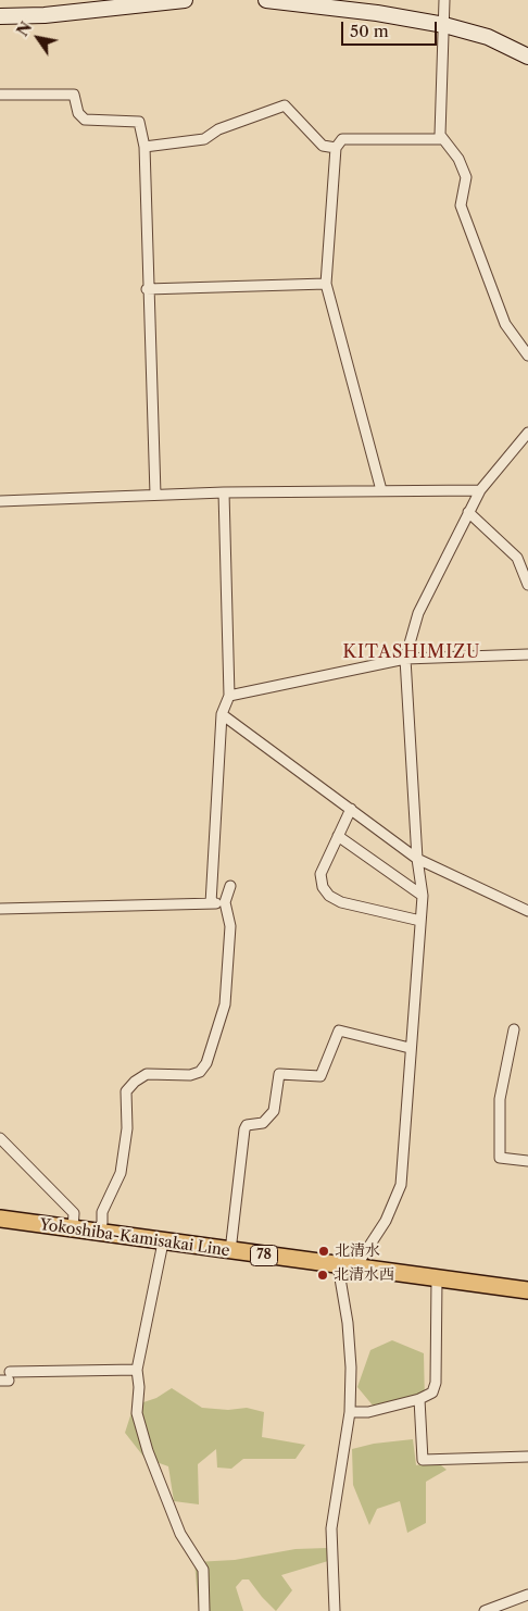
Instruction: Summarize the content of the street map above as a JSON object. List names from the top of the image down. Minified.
{"streets":{"main road":["Yokoshiba-Kamisakai Line","78"]},"districts":["KITASHIMIZU"],"places":["北清水","北清水西"],"scale_bar":"50 m","north":"top left"}
